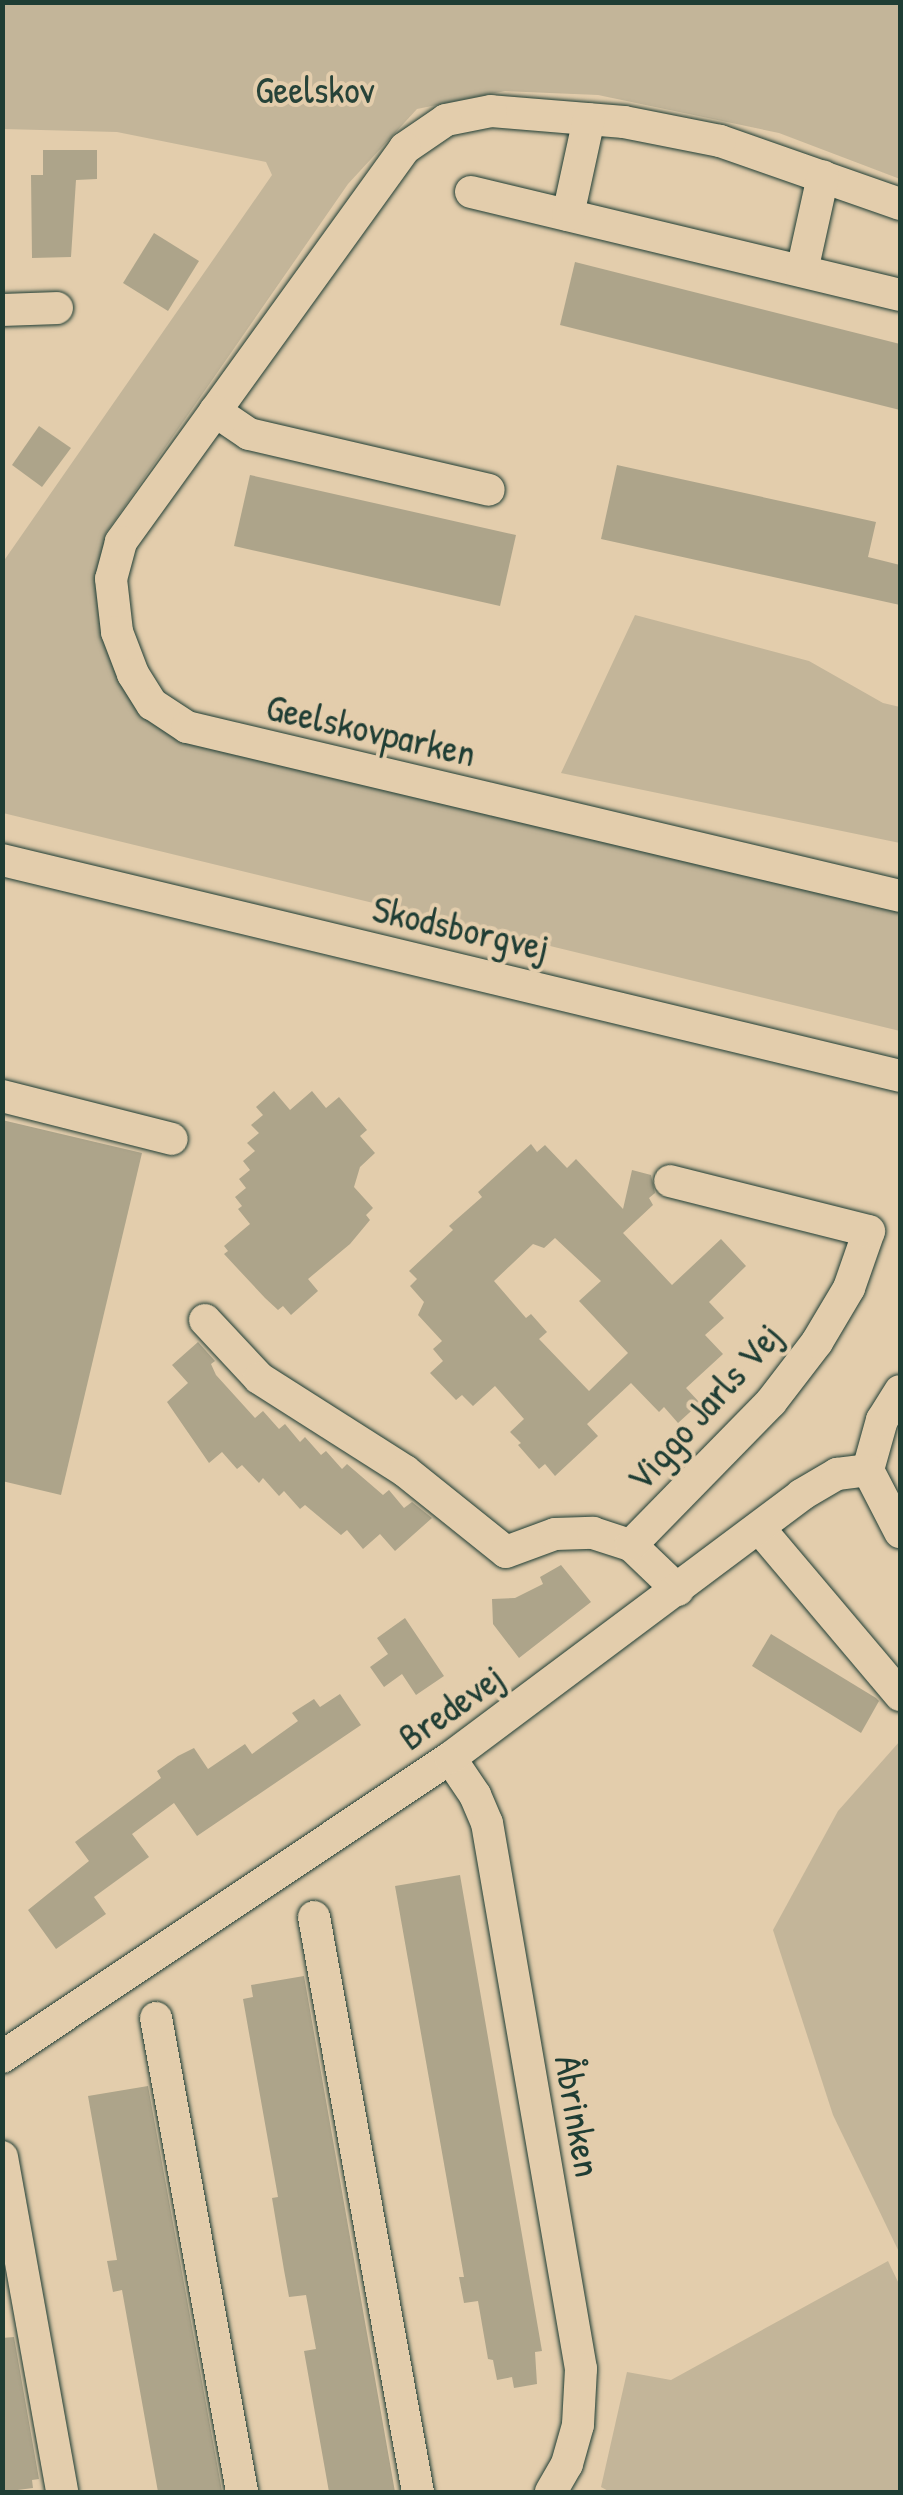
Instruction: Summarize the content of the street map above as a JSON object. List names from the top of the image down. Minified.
{"streets":{"street":["Geelskovparken","Skodsborgvej","Viggo Jarls Vej","Bredevej","Åbrinken"]},"crossings":[["Viggo Jarls Vej","Bredevej"],["Bredevej","Åbrinken"]],"parks":["Geelskov"]}
